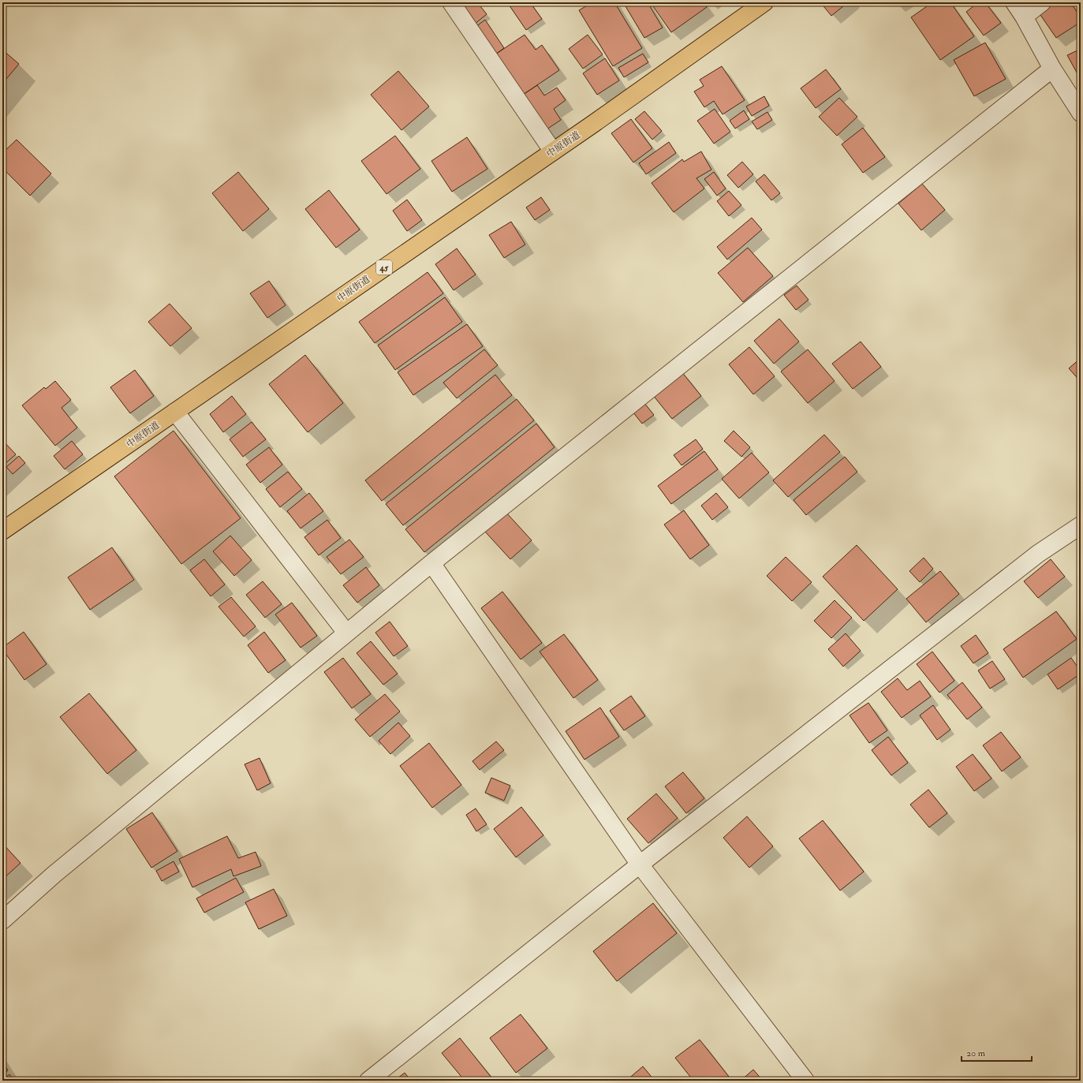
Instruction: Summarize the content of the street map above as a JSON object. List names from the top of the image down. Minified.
{"streets":{"main road":["中原街道","45"]},"scale_bar":"20 m"}
